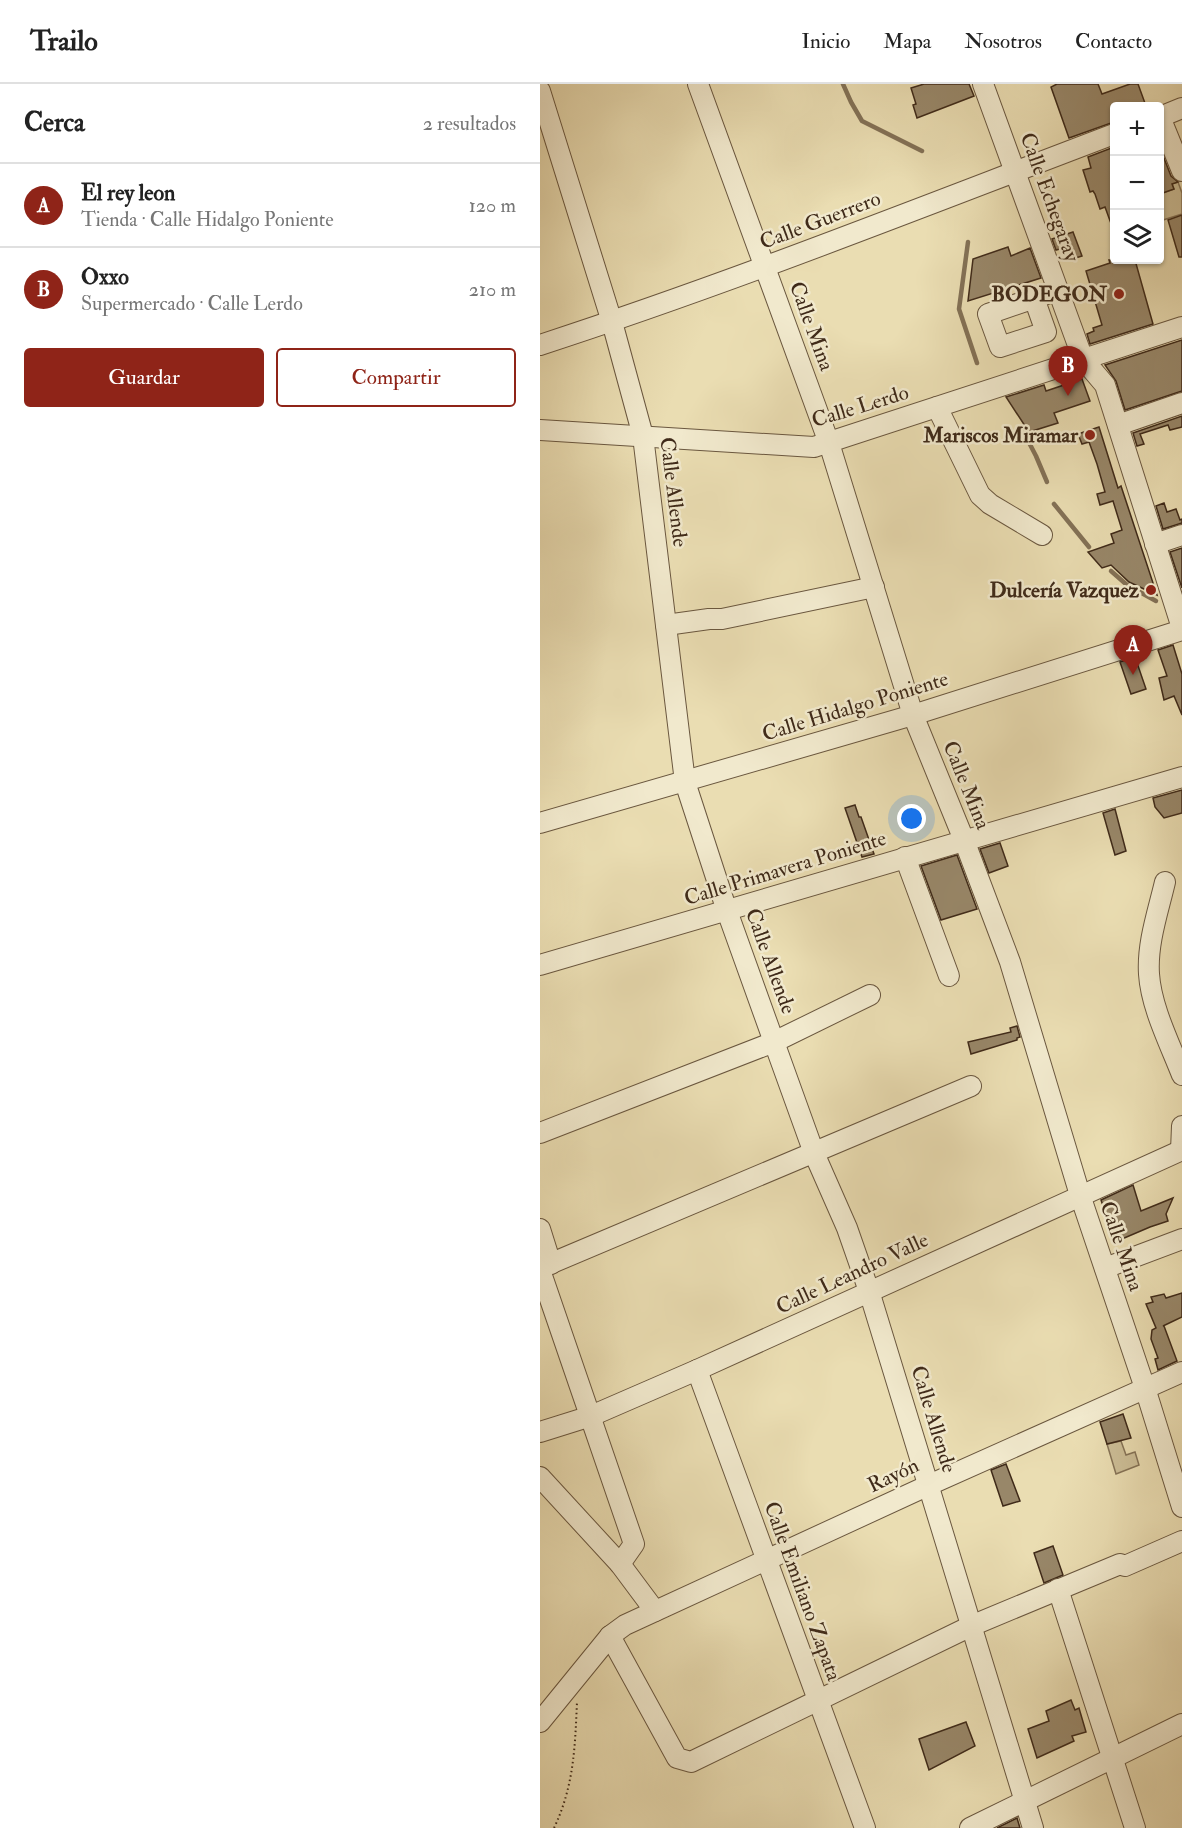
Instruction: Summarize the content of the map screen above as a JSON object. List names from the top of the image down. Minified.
{"streets":{"street":["Calle Echegaray","Calle Guerrero","Calle Mina","Calle Lerdo","Calle Allende","Calle Hidalgo Poniente","Calle Primavera Poniente","Calle Leandro Valle","Rayón","Calle Emiliano Zapata"]},"crossings":[["Calle Echegaray","Calle Guerrero"],["Calle Echegaray","Calle Lerdo"],["Calle Echegaray","Calle Hidalgo Poniente"],["Calle Guerrero","Calle Mina"],["Calle Guerrero","Calle Allende"],["Calle Mina","Calle Lerdo"],["Calle Mina","Calle Hidalgo Poniente"],["Calle Mina","Calle Primavera Poniente"],["Calle Mina","Calle Leandro Valle"],["Calle Mina","Rayón"],["Calle Lerdo","Calle Allende"],["Calle Allende","Calle Hidalgo Poniente"],["Calle Allende","Calle Primavera Poniente"],["Calle Allende","Calle Leandro Valle"],["Calle Allende","Rayón"],["Calle Leandro Valle","Calle Emiliano Zapata"],["Rayón","Calle Emiliano Zapata"]],"places":["BODEGON","Mariscos Miramar","Dulcería Vazquez"],"page":{"header":"Trailo","nav":["Inicio","Mapa","Nosotros","Contacto"],"heading":["Cerca","2 resultados"],"map_buttons":["+","−"],"list":[{"mark":"A","name":"El rey leon","note":"Tienda · Calle Hidalgo Poniente","value":"120 m"},{"mark":"B","name":"Oxxo","note":"Supermercado · Calle Lerdo","value":"210 m"}],"buttons":["Guardar","Compartir"],"pins":["B","A"]}}
